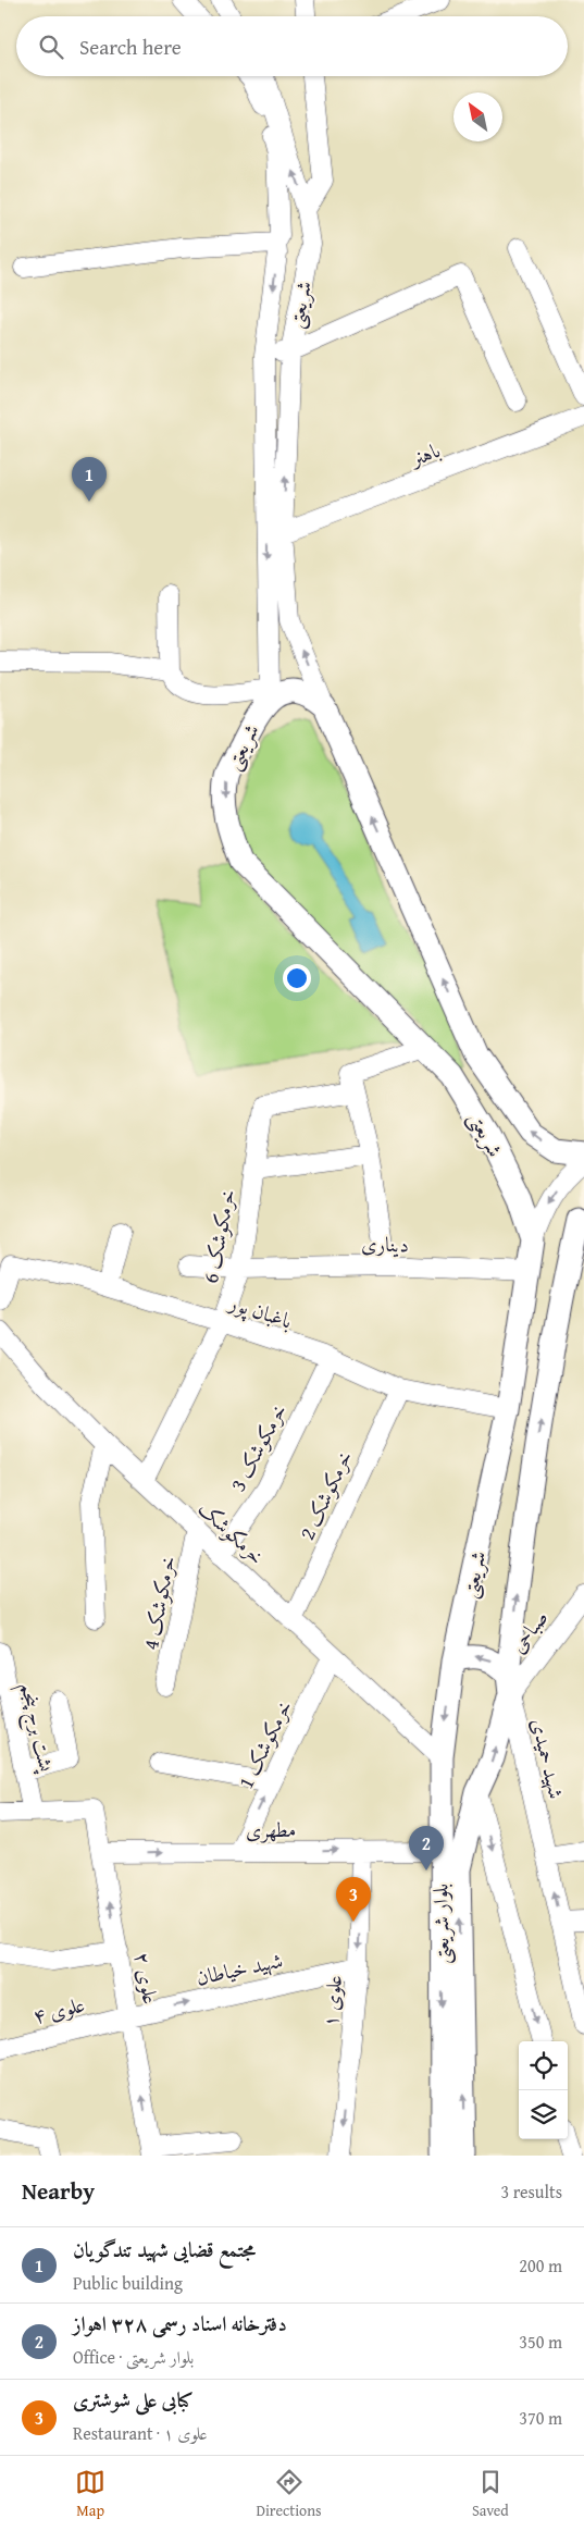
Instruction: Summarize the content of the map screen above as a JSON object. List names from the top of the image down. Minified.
{"streets":{"main road":["شریعتی","بلوار شریعتی"],"street":["باهنر","خرمکوشک 6","دیناری","باغبان پور","خرمکوشک 3","خرمکوشک 2","خرمکوشک","خرمکوشک 4","صباحی","پشت برج پنجم","خرمکوشک 1","شهید حمیدی","مطهری","شهید خیاطان","علوی ۲","علوی ۱","علوی ۴"]},"crossings":[["شریعتی","باهنر"],["شریعتی","دیناری"],["شریعتی","باغبان پور"],["شریعتی","بلوار شریعتی"],["خرمکوشک 6","دیناری"],["خرمکوشک 6","باغبان پور"],["خرمکوشک 6","خرمکوشک"],["باغبان پور","خرمکوشک 3"],["باغبان پور","خرمکوشک 2"],["خرمکوشک 3","خرمکوشک"],["خرمکوشک 2","خرمکوشک"],["خرمکوشک","خرمکوشک 4"],["خرمکوشک","خرمکوشک 1"],["خرمکوشک","بلوار شریعتی"],["صباحی","شهید حمیدی"],["صباحی","بلوار شریعتی"],["پشت برج پنجم","علوی ۲"],["خرمکوشک 1","مطهری"],["شهید حمیدی","بلوار شریعتی"],["مطهری","بلوار شریعتی"],["مطهری","علوی ۲"],["مطهری","علوی ۱"],["شهید خیاطان","علوی ۲"],["شهید خیاطان","علوی ۱"],["شهید خیاطان","علوی ۴"],["علوی ۲","علوی ۴"]],"one_way":["خرمکوشک 1","علوی ۲"],"north":"top left","page":{"search":"Search here","pins":["1","2","3"],"heading":["Nearby","3 results"],"list":[{"mark":"1","name":"مجتمع قضایی شهید تندگویان","note":"Public building","value":"200 m"},{"mark":"2","name":"دفترخانه اسناد رسمی ۳۲۸ اهواز","note":"Office · بلوار شریعتی","value":"350 m"},{"mark":"3","name":"کبابی علی شوشتری","note":"Restaurant · علوی ۱","value":"370 m"}],"nav":["Map","Directions","Saved"]}}
